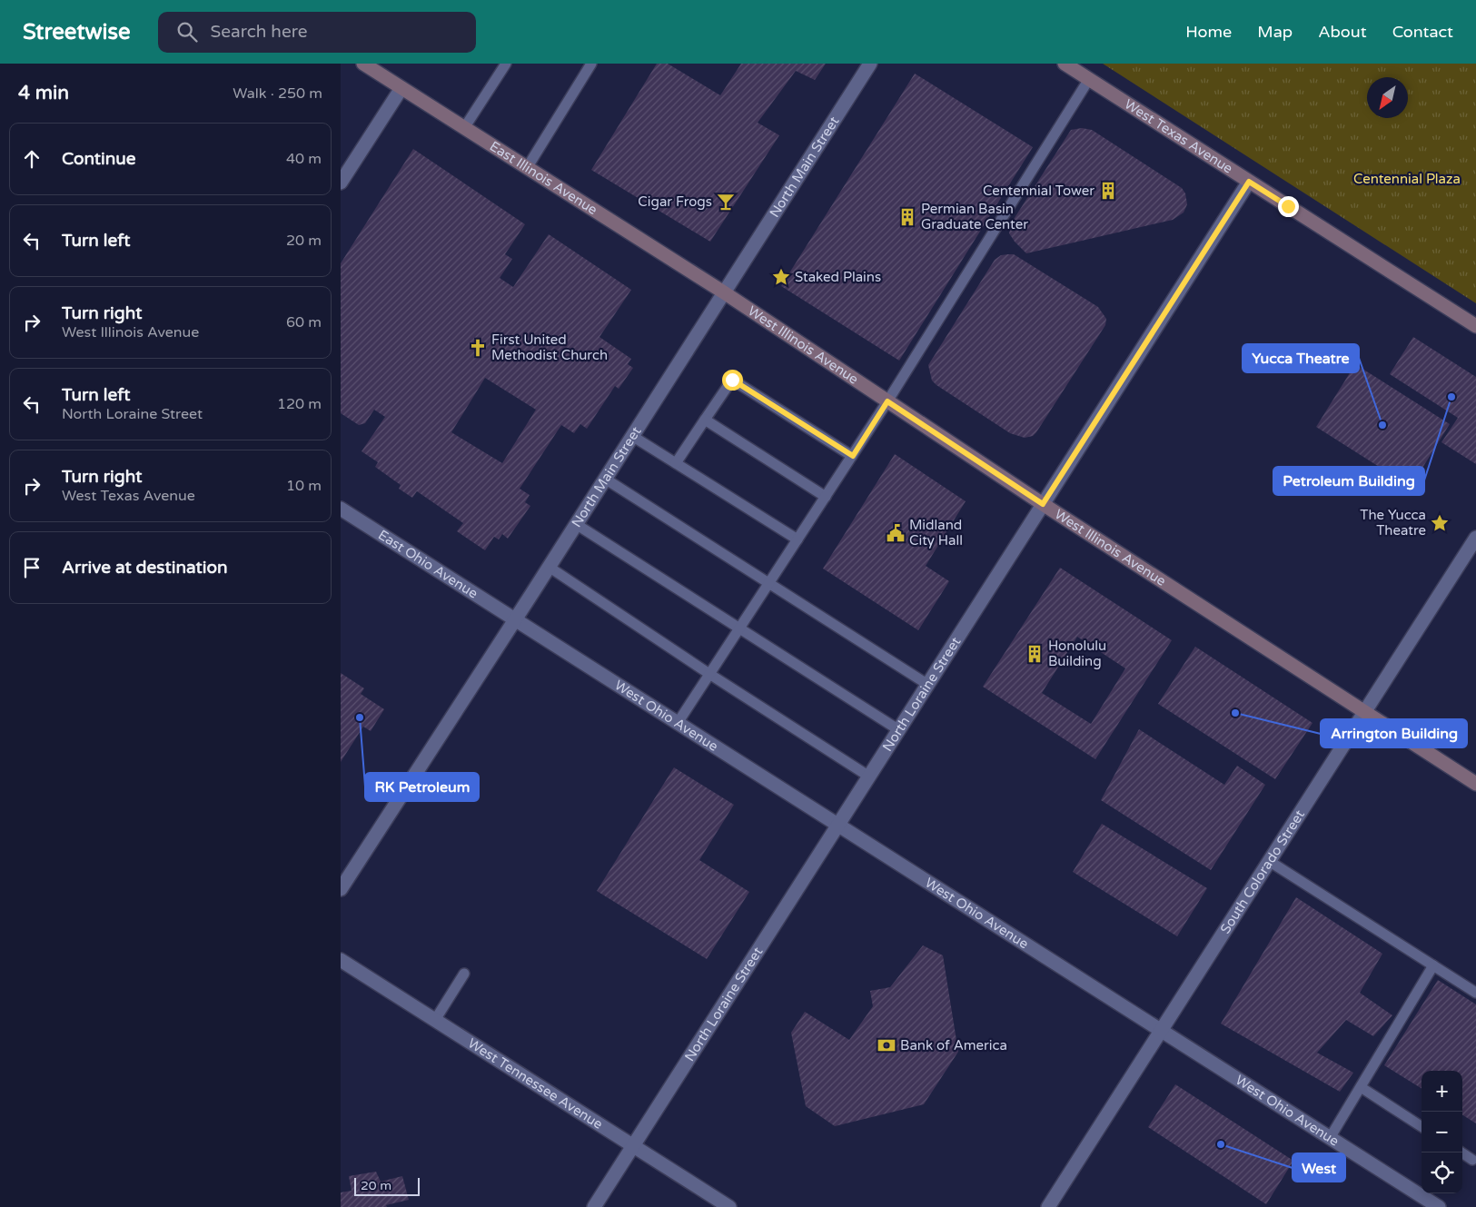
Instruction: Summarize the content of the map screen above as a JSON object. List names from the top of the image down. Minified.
{"streets":{"main road":["West Texas Avenue","East Illinois Avenue","West Illinois Avenue"],"street":["North Main Street","East Ohio Avenue","North Loraine Street","West Ohio Avenue","South Colorado Street","West Tennessee Avenue"]},"crossings":[["West Texas Avenue","North Loraine Street"],["North Main Street","East Illinois Avenue"],["North Main Street","West Illinois Avenue"],["North Main Street","East Ohio Avenue"],["North Main Street","West Ohio Avenue"],["East Illinois Avenue","West Illinois Avenue"],["West Illinois Avenue","North Loraine Street"],["West Illinois Avenue","South Colorado Street"],["East Ohio Avenue","West Ohio Avenue"],["North Loraine Street","West Ohio Avenue"],["North Loraine Street","West Tennessee Avenue"],["West Ohio Avenue","South Colorado Street"]],"parks":["Centennial Plaza"],"places":{"building":["Centennial Tower","Permian Basin Graduate Center","Honolulu Building"],"bar":["Cigar Frogs"],"place":["Staked Plains","The Yucca Theatre"],"church":["First United Methodist Church"],"other":["Petroleum Building","Yucca Theatre","Arrington Building","RK Petroleum","West"],"public building":["Midland City Hall"],"bank":["Bank of America"]},"scale_bar":"20 m","north":"bottom left","page":{"header":"Streetwise","search":"Search here","nav":["Home","Map","About","Contact"],"heading":["4 min","Walk · 250 m"],"list":[["Continue","40 m"],["Turn left","20 m"],["Turn right","West Illinois Avenue","60 m"],["Turn left","North Loraine Street","120 m"],["Turn right","West Texas Avenue","10 m"],"Arrive at destination"],"map_buttons":["+","−"],"scale":"20 m"}}
